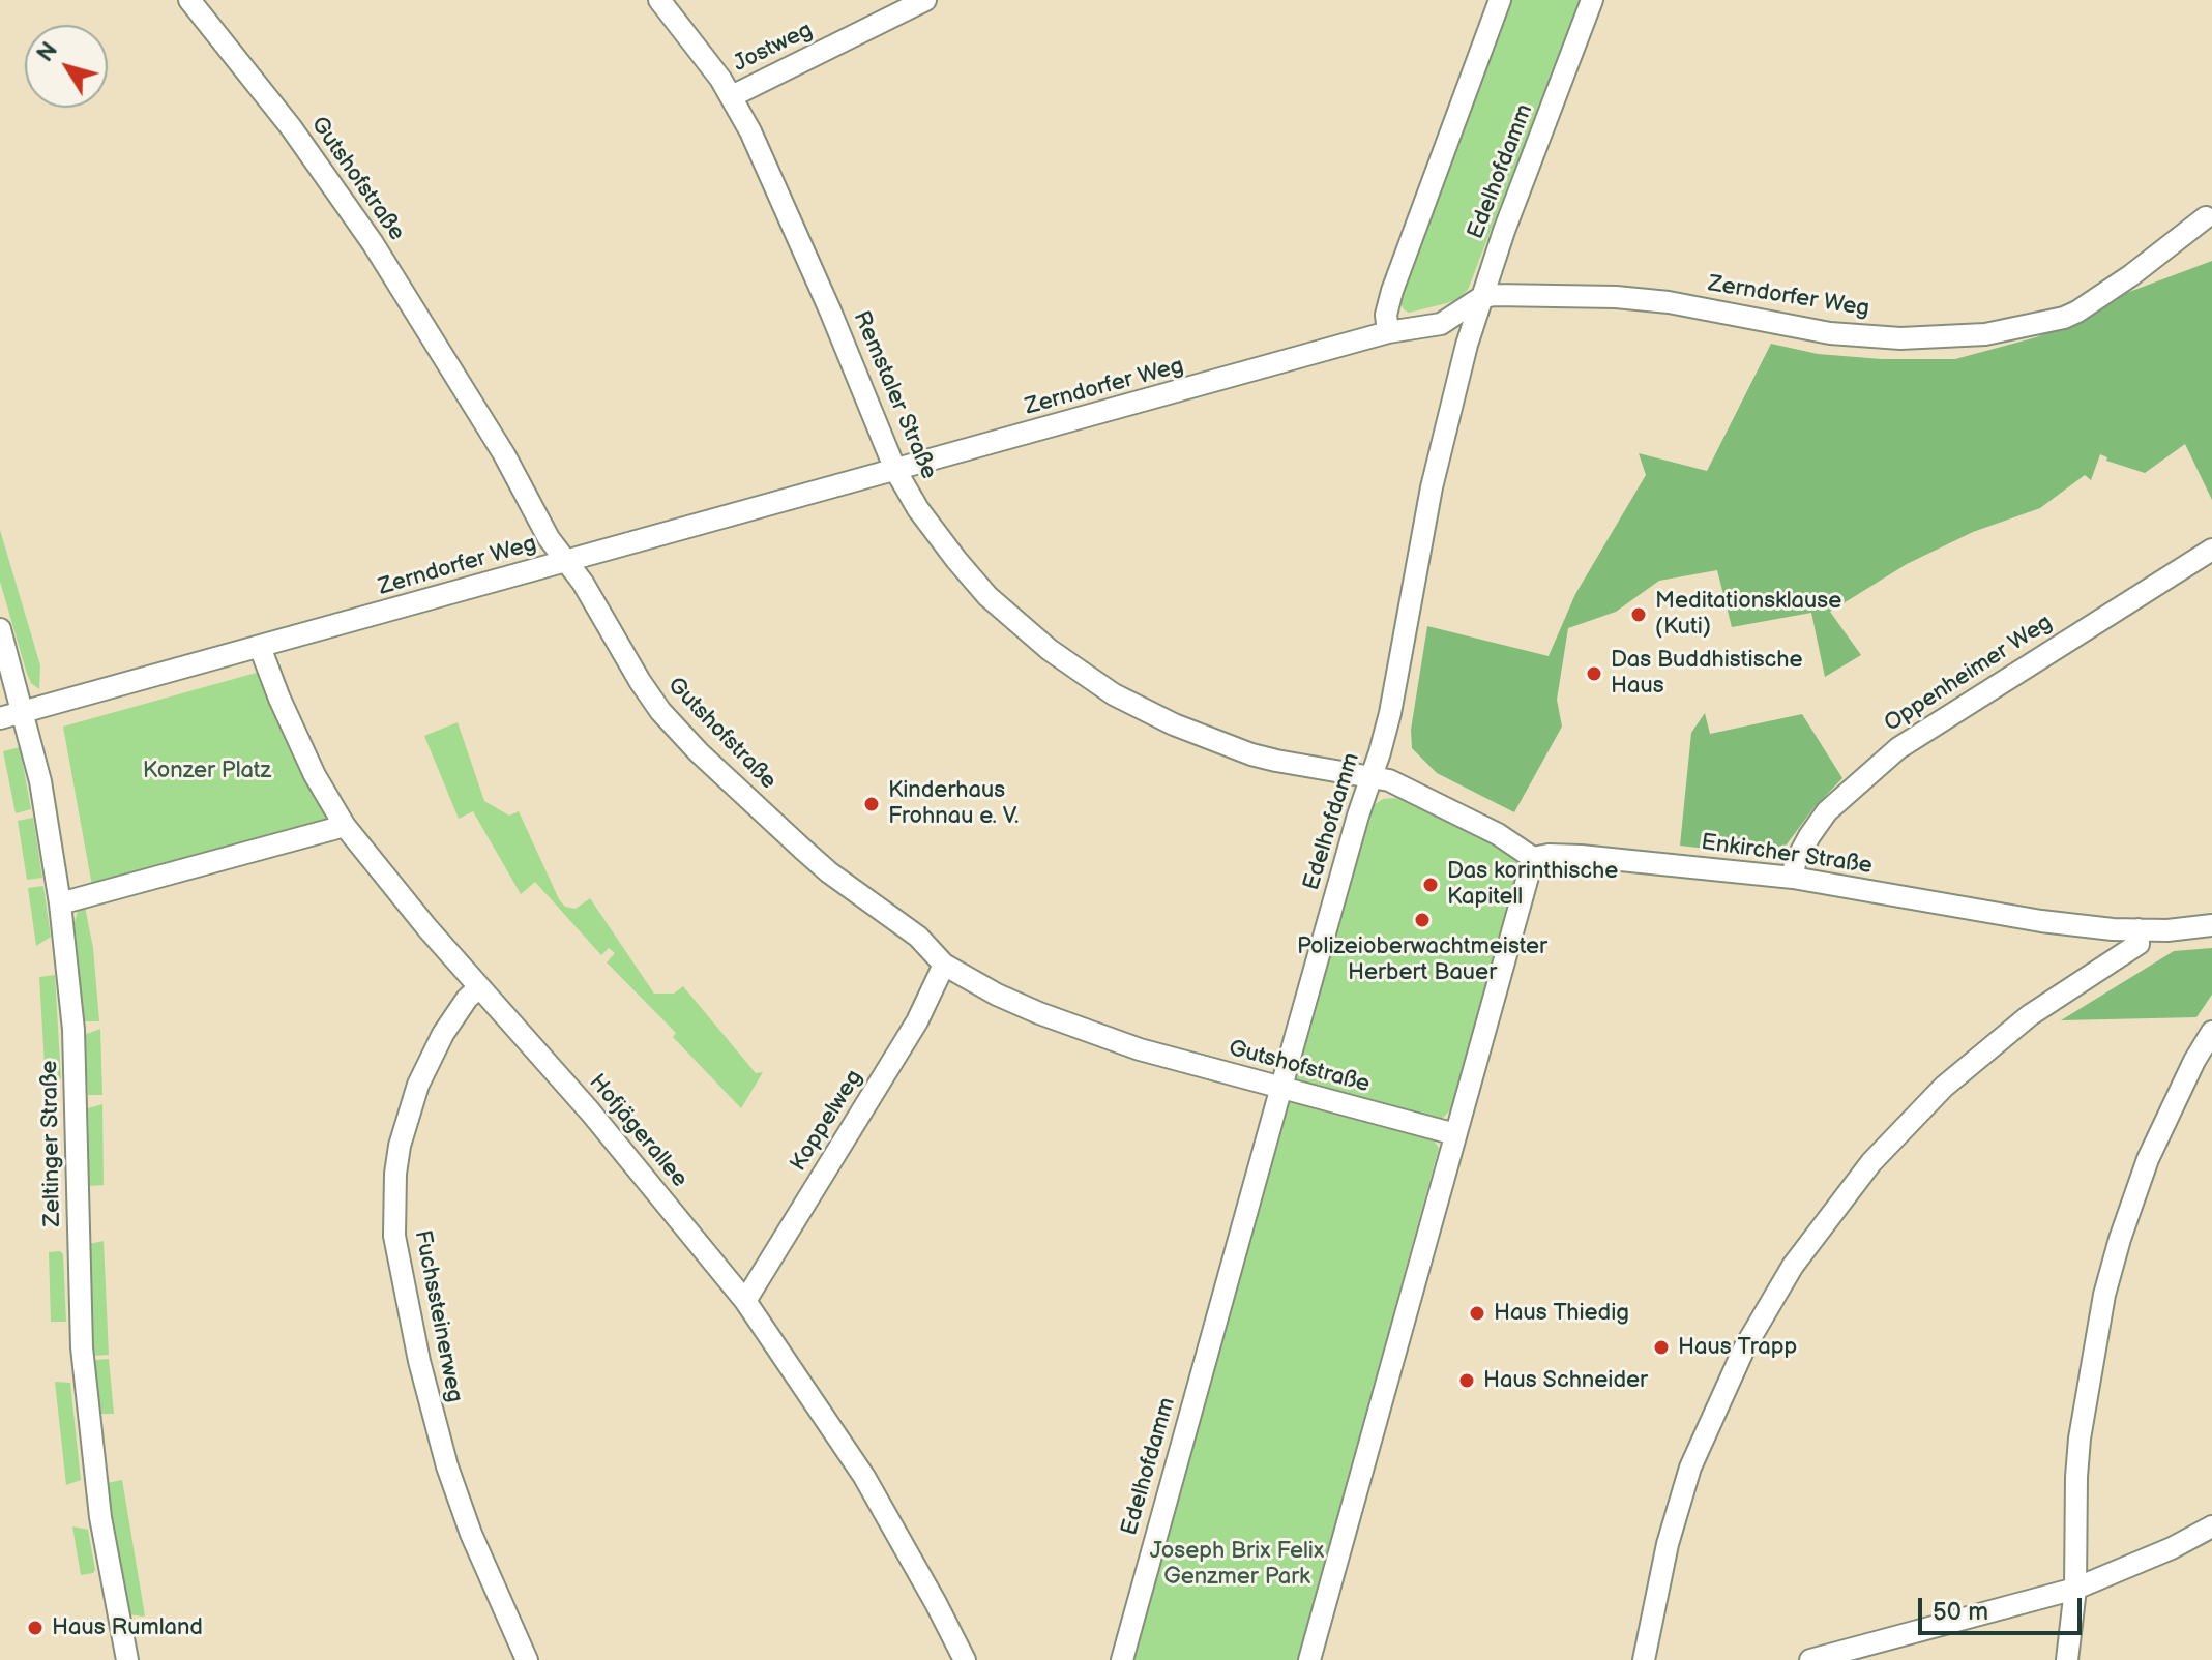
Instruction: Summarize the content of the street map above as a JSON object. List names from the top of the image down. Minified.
{"streets":{"street":["Jostweg","Edelhofdamm","Gutshofstraße","Zerndorfer Weg","Remstaler Straße","Oppenheimer Weg","Enkircher Straße","Koppelweg","Hofjägerallee","Zeltinger Straße","Fuchssteinerweg"]},"crossings":[["Jostweg","Remstaler Straße"],["Edelhofdamm","Gutshofstraße"],["Edelhofdamm","Zerndorfer Weg"],["Edelhofdamm","Remstaler Straße"],["Gutshofstraße","Zerndorfer Weg"],["Gutshofstraße","Koppelweg"],["Zerndorfer Weg","Remstaler Straße"],["Zerndorfer Weg","Hofjägerallee"],["Zerndorfer Weg","Zeltinger Straße"],["Oppenheimer Weg","Enkircher Straße"],["Koppelweg","Hofjägerallee"],["Hofjägerallee","Fuchssteinerweg"]],"parks":["Konzer Platz","Joseph Brix Felix Genzmer Park"],"places":["Meditationsklause (Kuti)","Das Buddhistische Haus","Kinderhaus Frohnau e. V.","Das korinthische Kapitell","Polizeioberwachtmeister Herbert Bauer","Haus Thiedig","Haus Trapp","Haus Schneider","Haus Rumland"],"scale_bar":"50 m","north":"top left"}
